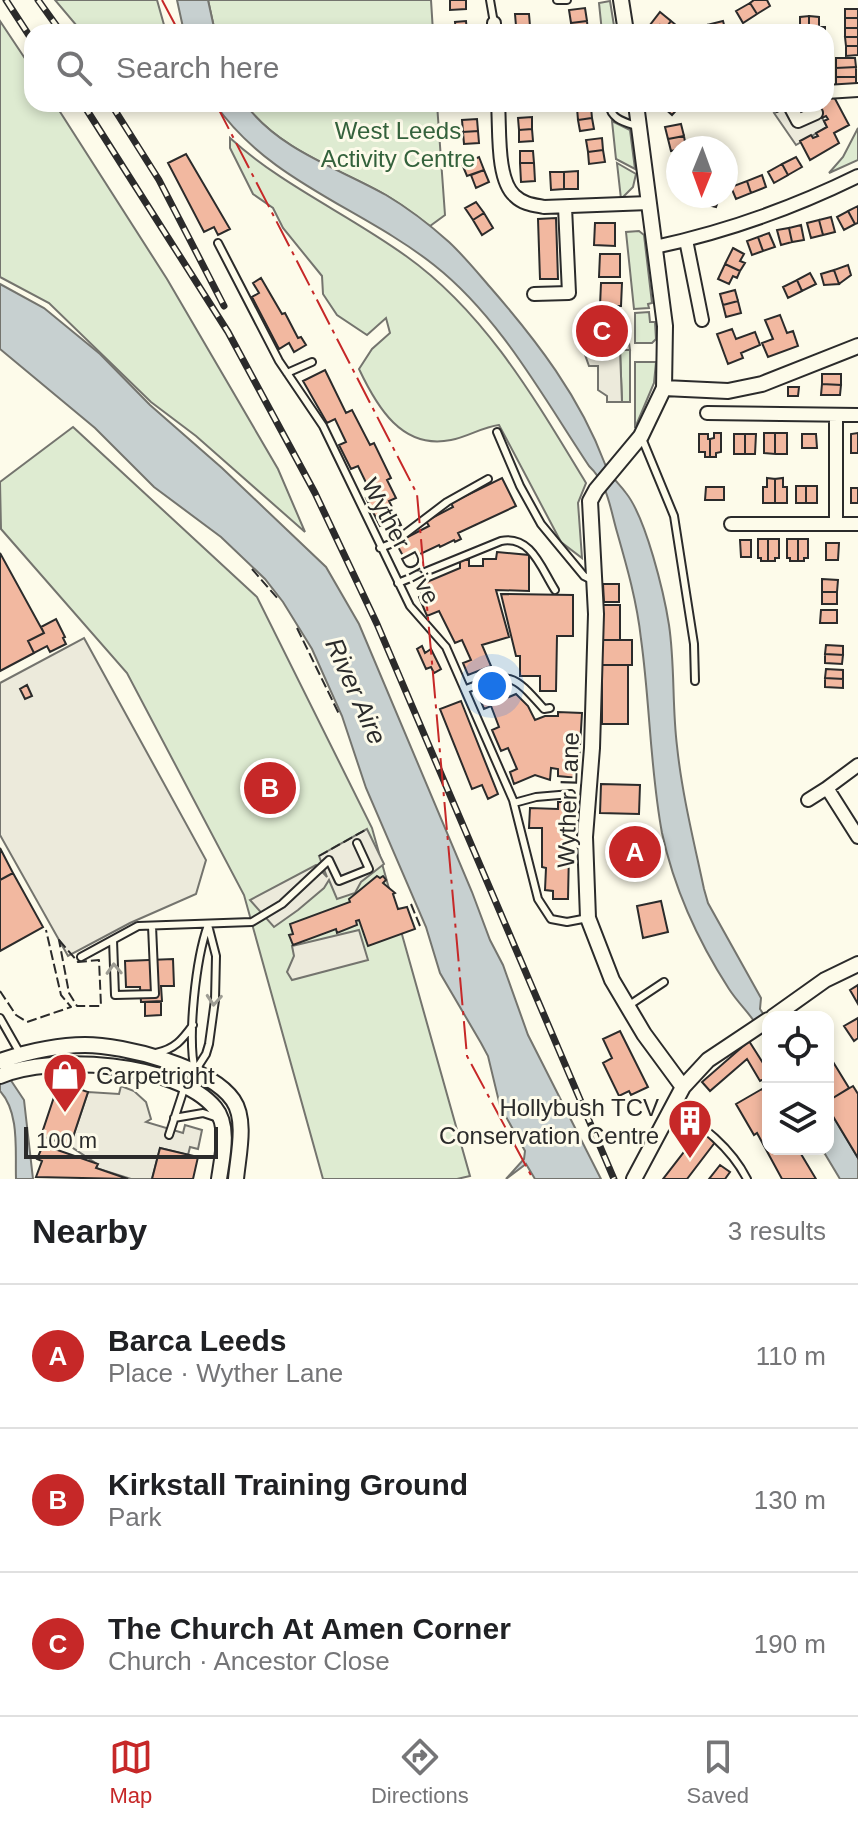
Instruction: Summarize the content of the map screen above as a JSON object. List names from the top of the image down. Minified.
{"streets":{"street":["Wyther Lane"],"lane":["Wyther Drive"]},"crossings":[["Wyther Drive","Wyther Lane"]],"water":["River Aire"],"parks":["West Leeds Activity Centre"],"places":{"shop":["Carpetright"],"building":["Hollybush TCV Conservation Centre"]},"scale_bar":"100 m","north":"bottom","page":{"search":"Search here","pins":["C","B","A"],"scale":"100 m","heading":["Nearby","3 results"],"list":[{"mark":"A","name":"Barca Leeds","note":"Place · Wyther Lane","value":"110 m"},{"mark":"B","name":"Kirkstall Training Ground","note":"Park","value":"130 m"},{"mark":"C","name":"The Church At Amen Corner","note":"Church · Ancestor Close","value":"190 m"}],"nav":["Map","Directions","Saved"]}}
